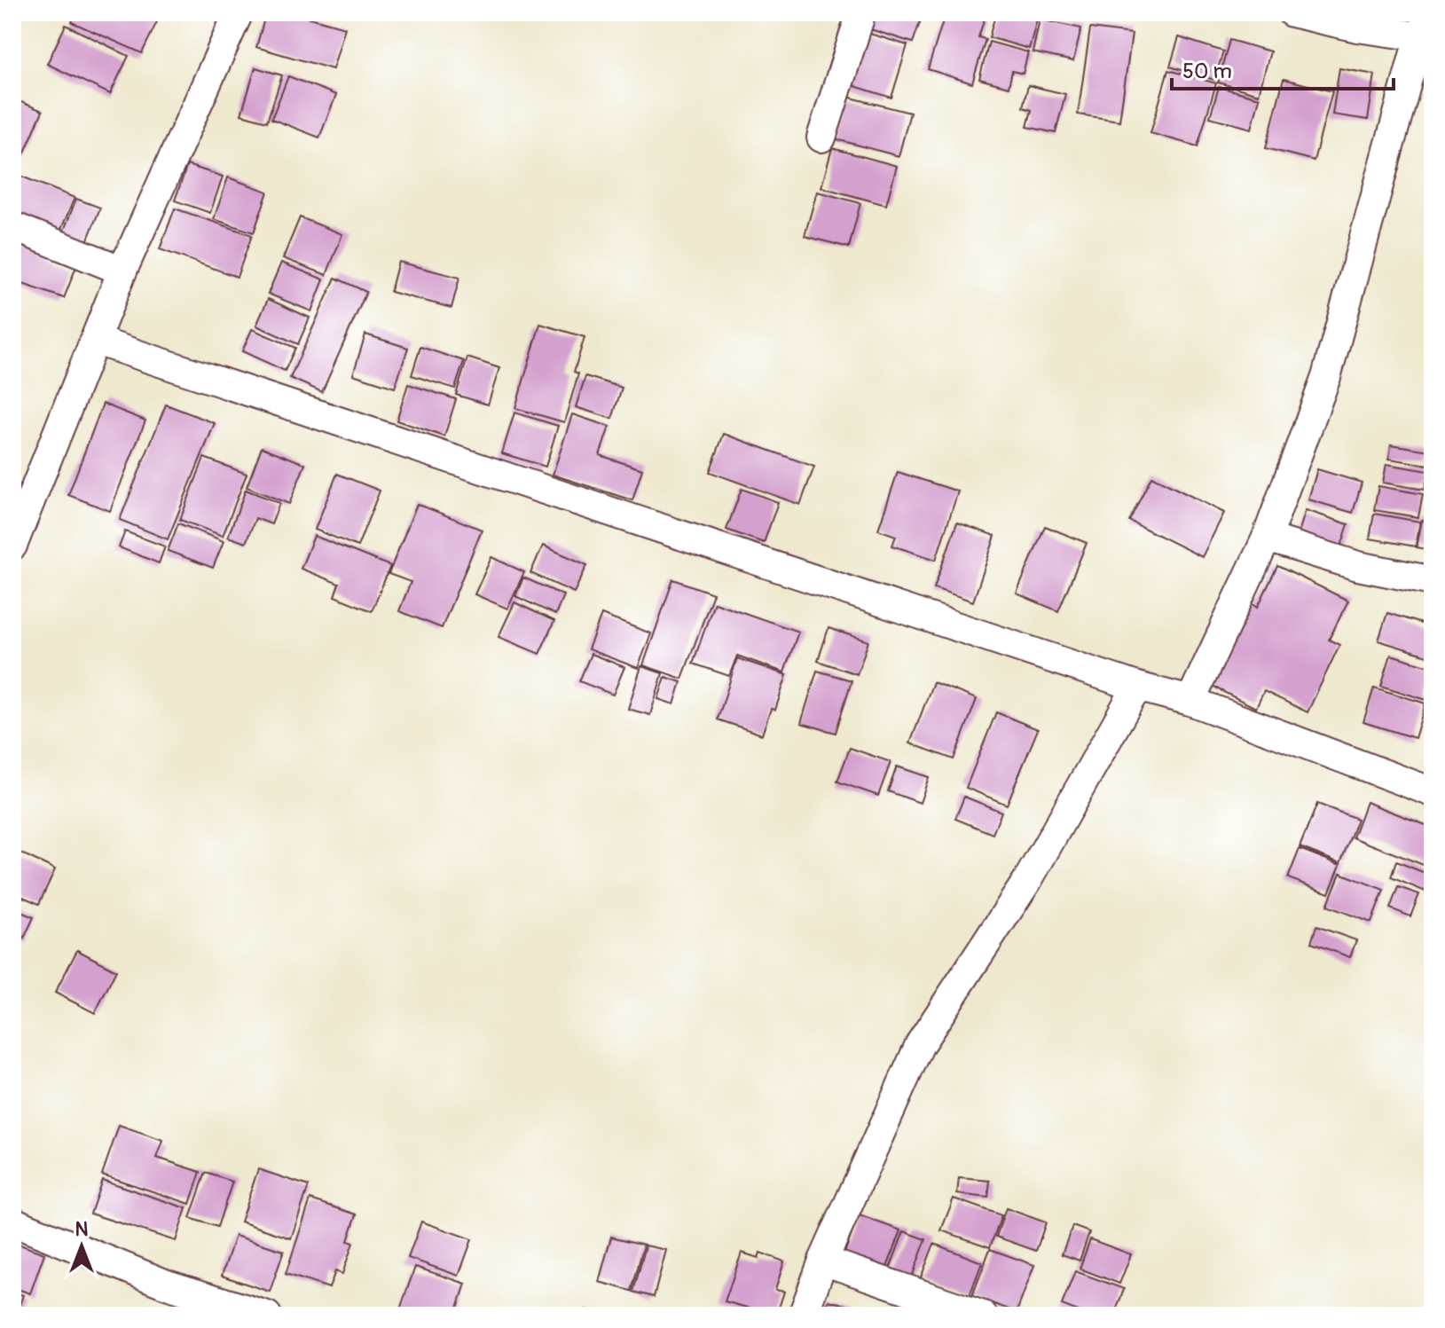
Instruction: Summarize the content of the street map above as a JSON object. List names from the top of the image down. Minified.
{"scale_bar":"50 m","north":"top"}
